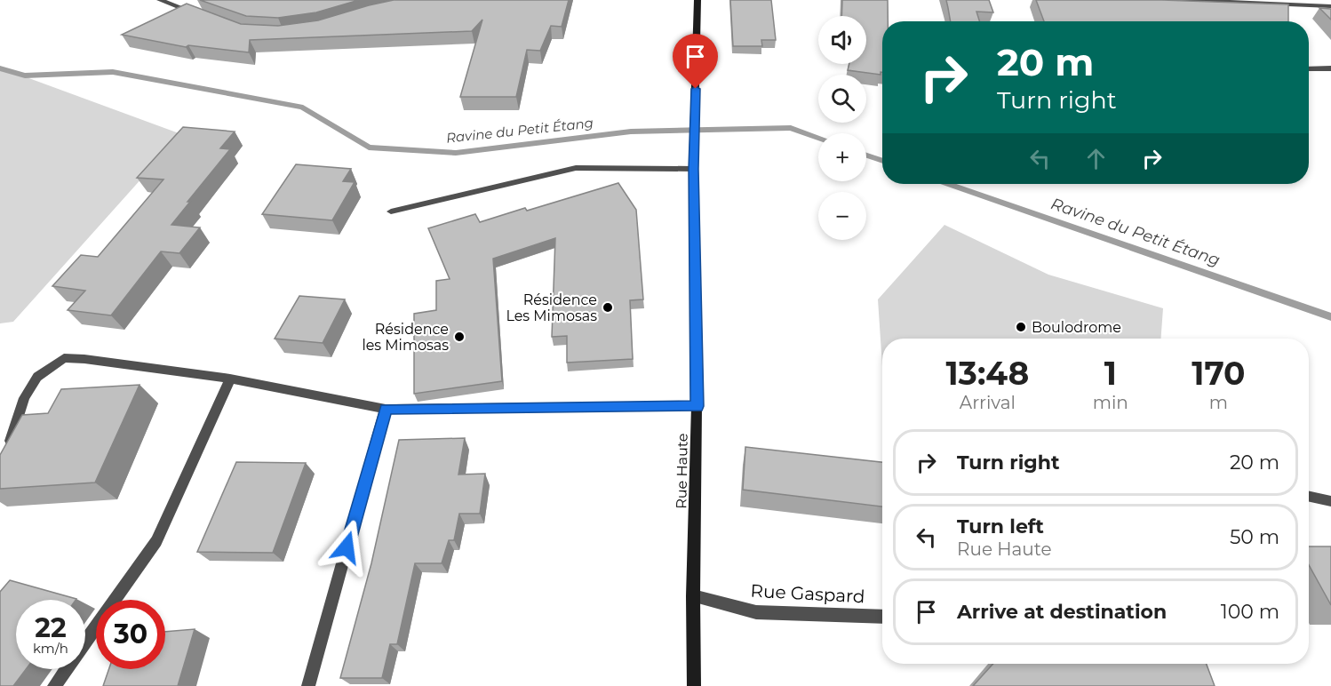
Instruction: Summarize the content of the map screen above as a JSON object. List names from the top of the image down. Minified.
{"streets":{"main road":["Rue Haute"],"street":["Rue Gaspard"]},"crossings":[["Rue Haute","Rue Gaspard"]],"water":["Ravine du Petit Étang"],"places":["Résidence Les Mimosas","Boulodrome","Résidence les Mimosas"],"page":{"map_buttons":["+","−"],"turn":["20 m","Turn right"],"eta":["13:48","Arrival","1","min","170","m"],"list":[{"name":"Turn right","value":"20 m"},{"name":"Turn left","note":"Rue Haute","value":"50 m"},{"name":"Arrive at destination","value":"100 m"}],"speed":"22 km/h","limit":"30"}}
